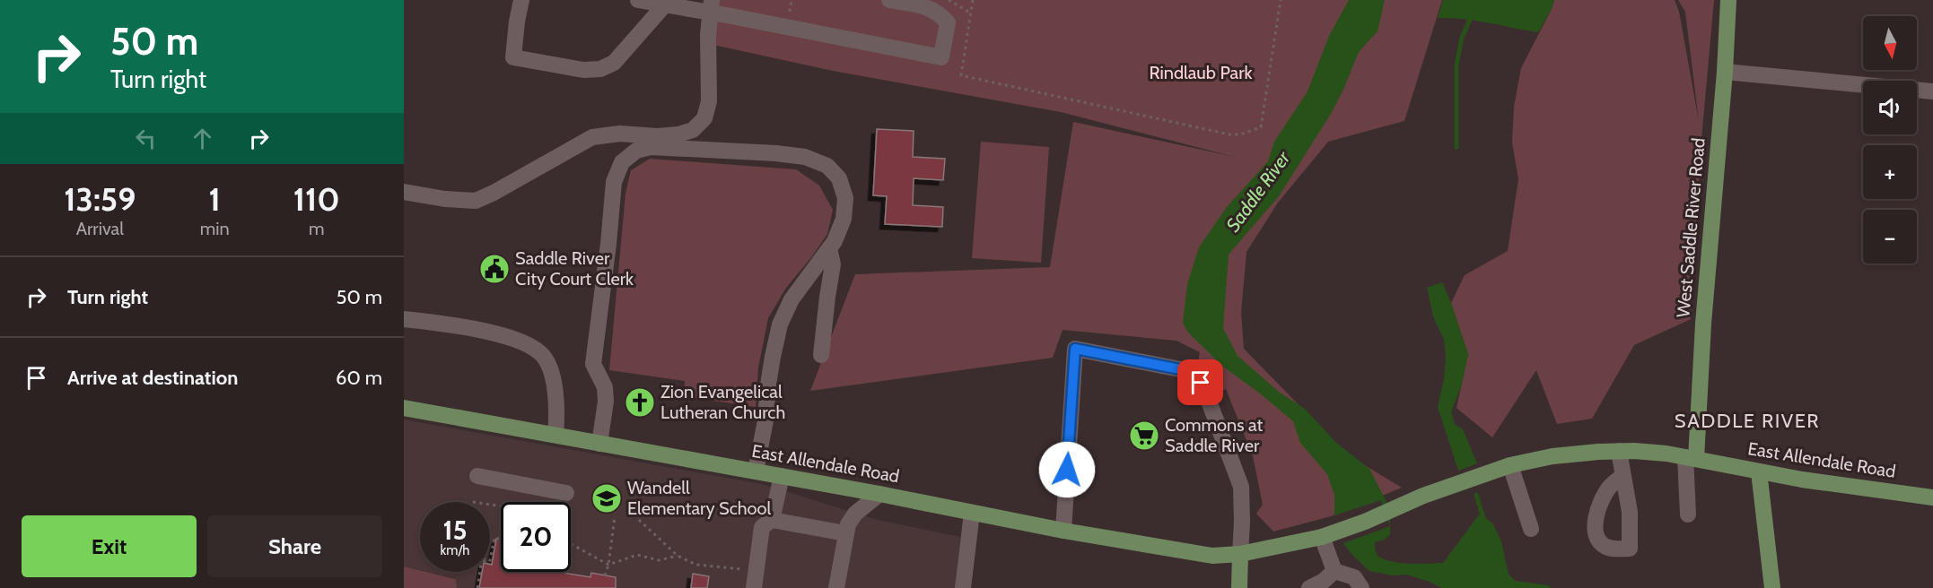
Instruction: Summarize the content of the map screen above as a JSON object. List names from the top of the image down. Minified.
{"streets":{"main road":["West Saddle River Road","East Allendale Road"]},"crossings":[["West Saddle River Road","East Allendale Road"]],"districts":["SADDLE RIVER"],"water":["Saddle River"],"parks":["Rindlaub Park"],"places":{"public building":["Saddle River City Court Clerk"],"church":["Zion Evangelical Lutheran Church"],"supermarket":["Commons at Saddle River"],"school or university":["Wandell Elementary School"]},"north":"bottom","page":{"turn":["50 m","Turn right"],"map_buttons":["+","−"],"eta":["13:59","Arrival","1","min","110","m"],"list":[{"name":"Turn right","value":"50 m"},{"name":"Arrive at destination","value":"60 m"}],"speed":"15 km/h","limit":"20","buttons":["Exit","Share"]}}
